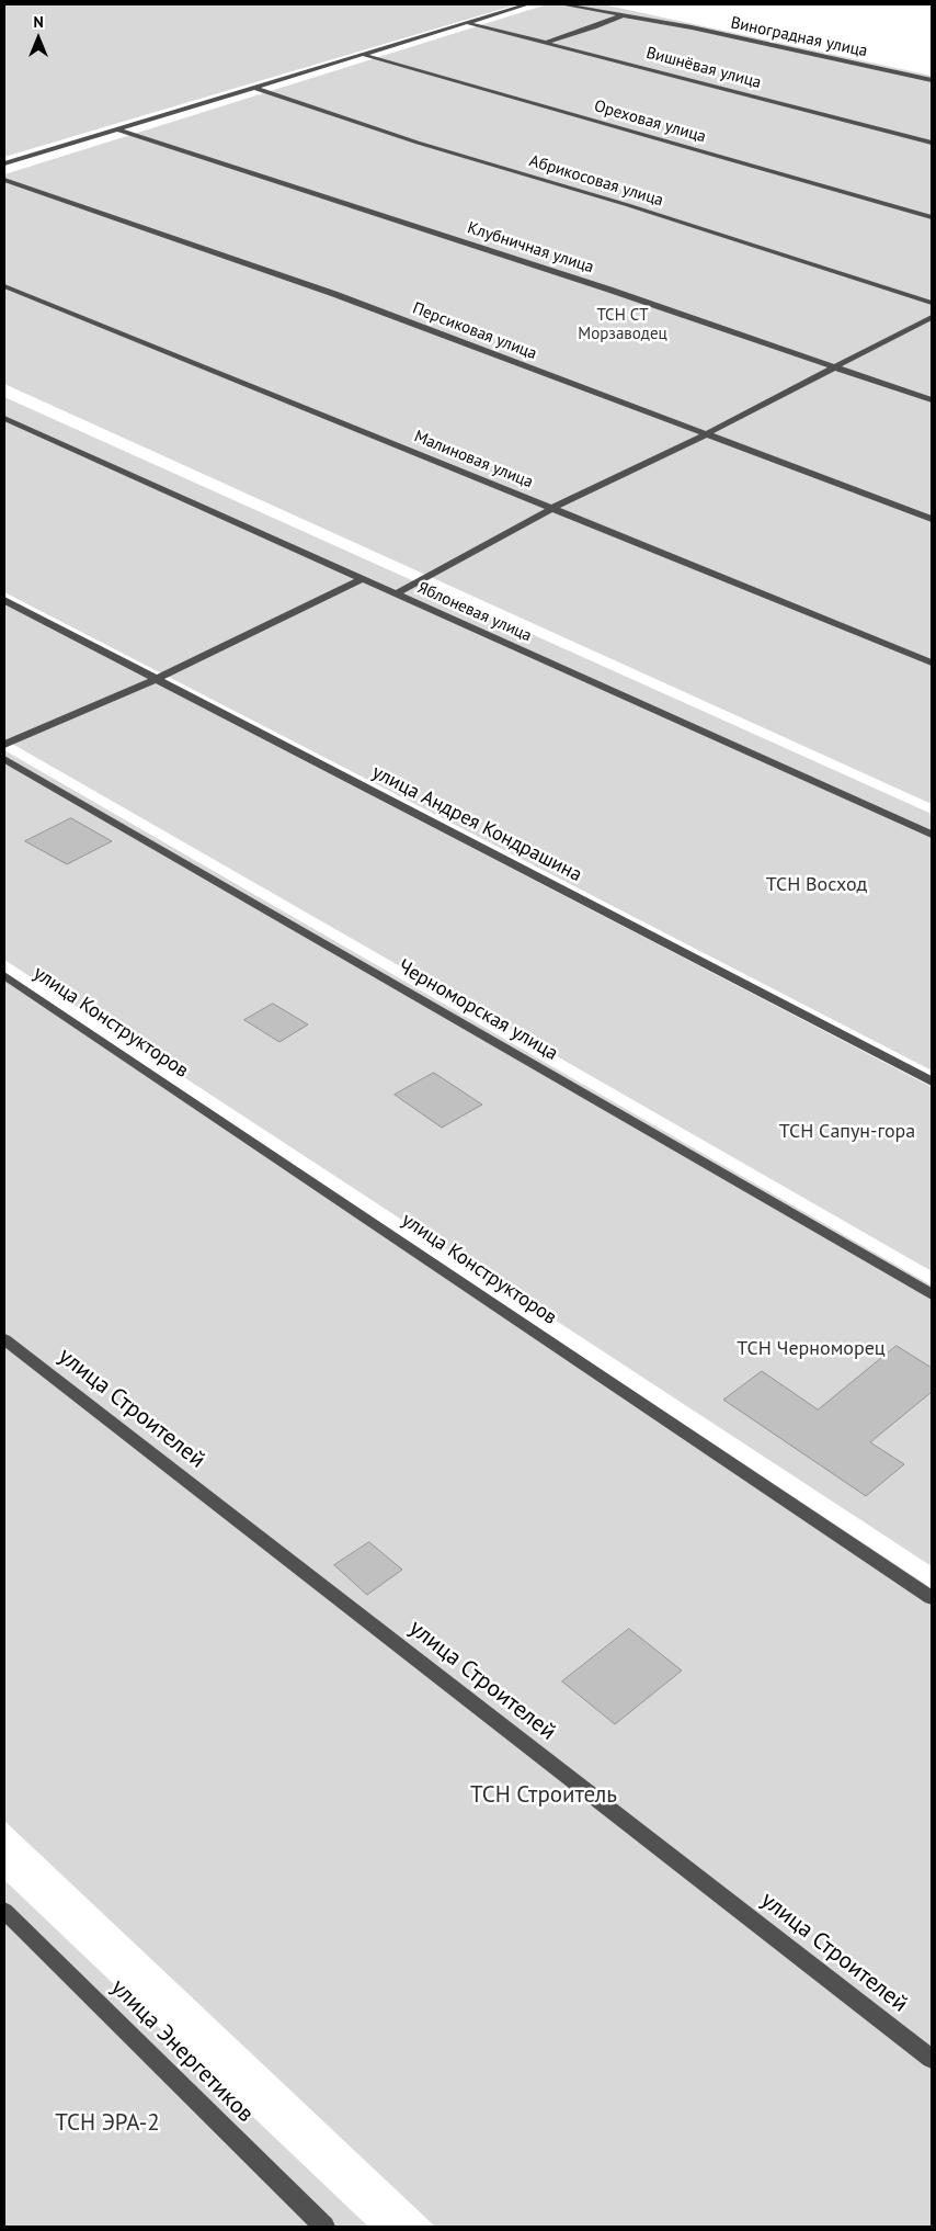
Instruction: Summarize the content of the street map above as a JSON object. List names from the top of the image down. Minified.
{"streets":{"street":["Виноградная улица","Вишнёвая улица","Ореховая улица","Абрикосовая улица","Клубничная улица","Персиковая улица","Малиновая улица","Яблоневая улица","улица Андрея Кондрашина","Черноморская улица","улица Конструкторов","улица Строителей","улица Энергетиков"]},"parks":["ТСН СТ Морзаводец","ТСН Восход","ТСН Сапун-гора","ТСН Черноморец","ТСН Строитель","ТСН ЭРА-2"],"north":"top"}
